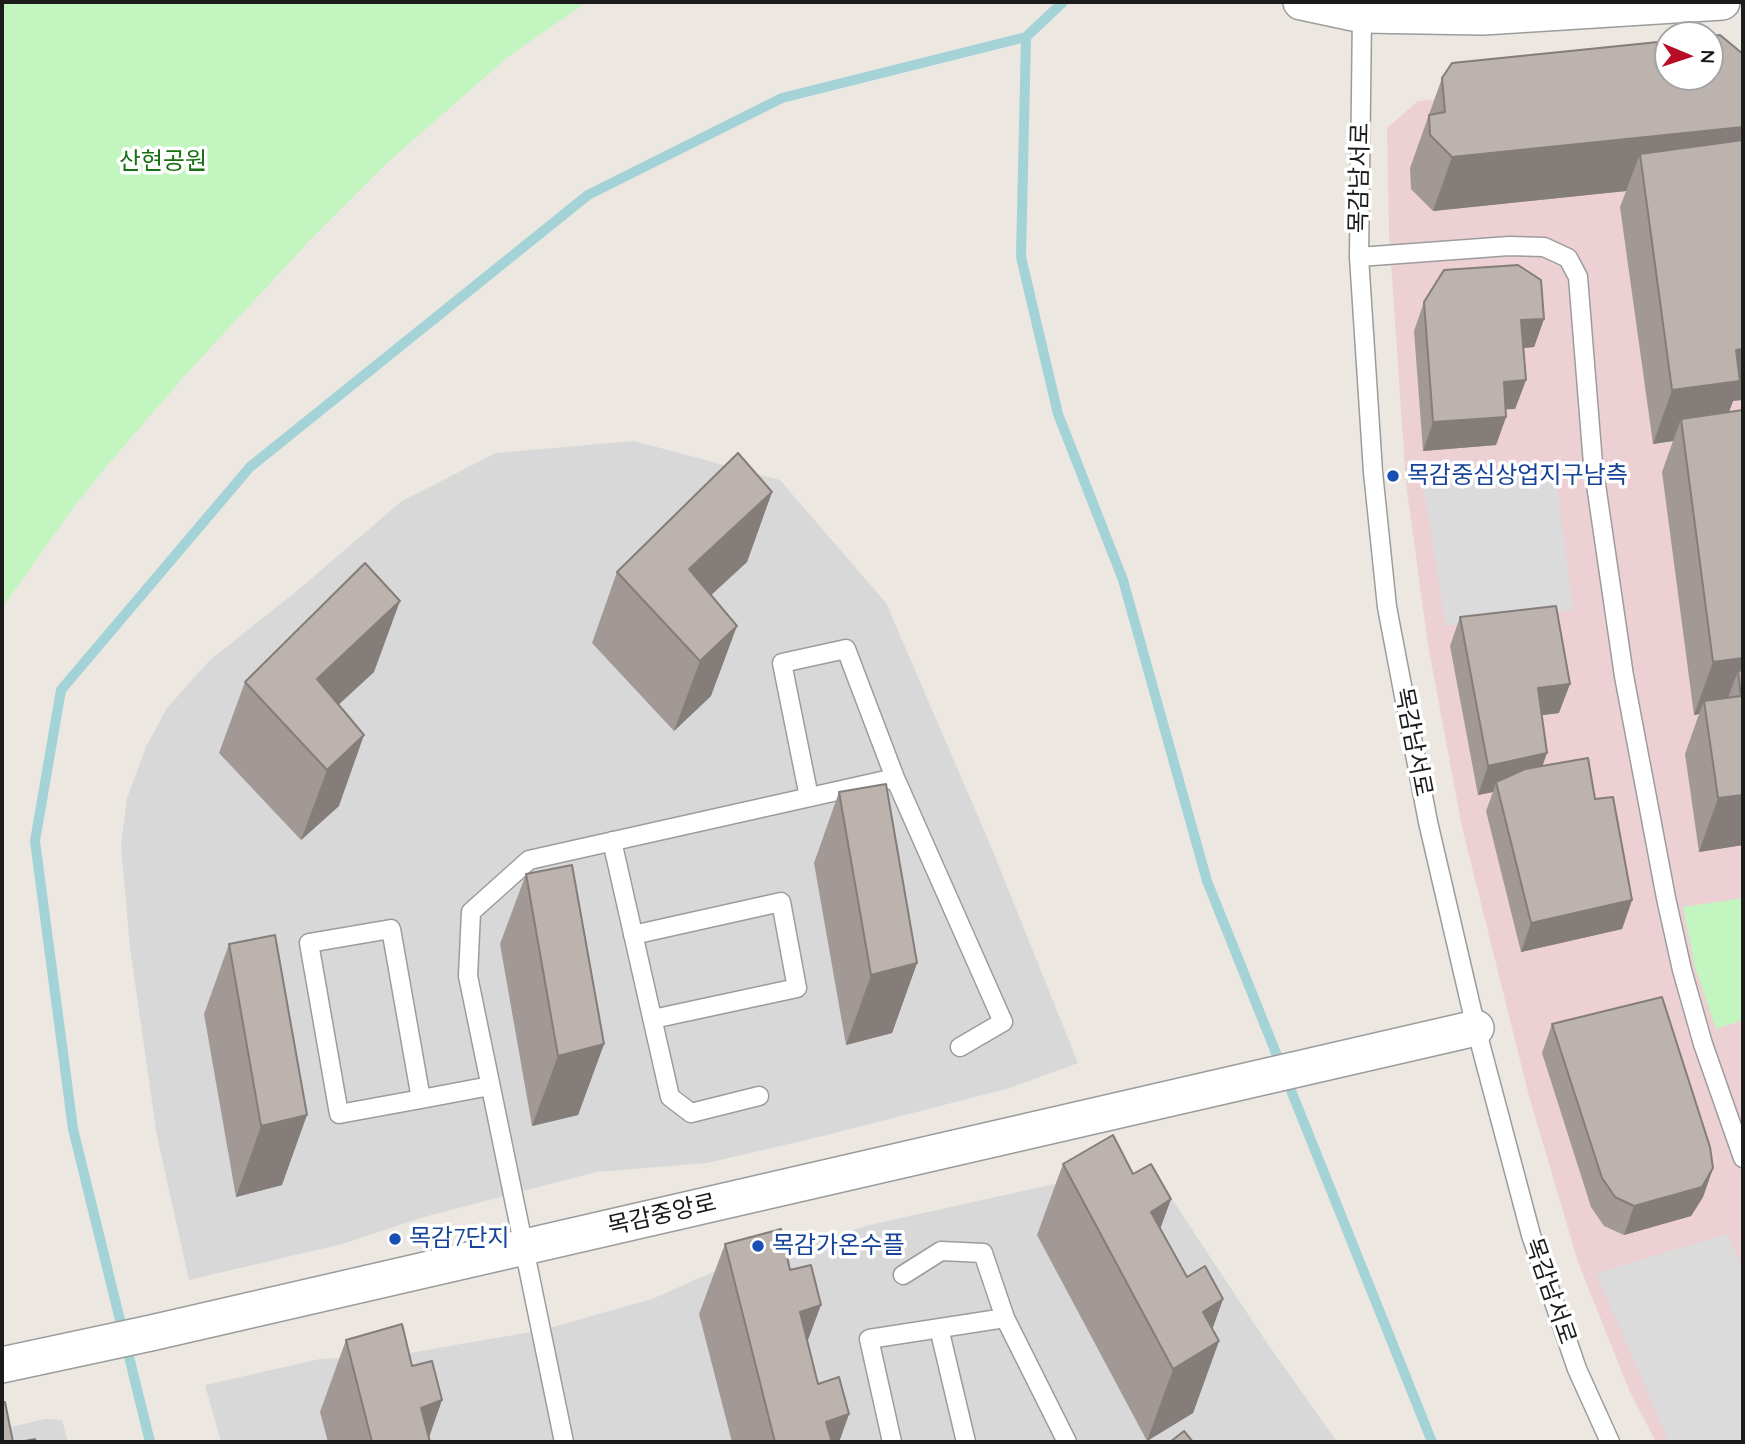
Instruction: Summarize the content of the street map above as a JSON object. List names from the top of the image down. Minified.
{"streets":{"street":["목감중앙로"],"lane":["목감남서로"]},"crossings":[["목감남서로","목감중앙로"]],"parks":["산현공원"],"places":["목감중심상업지구남측","목감7단지","목감가온수플"],"north":"right"}
